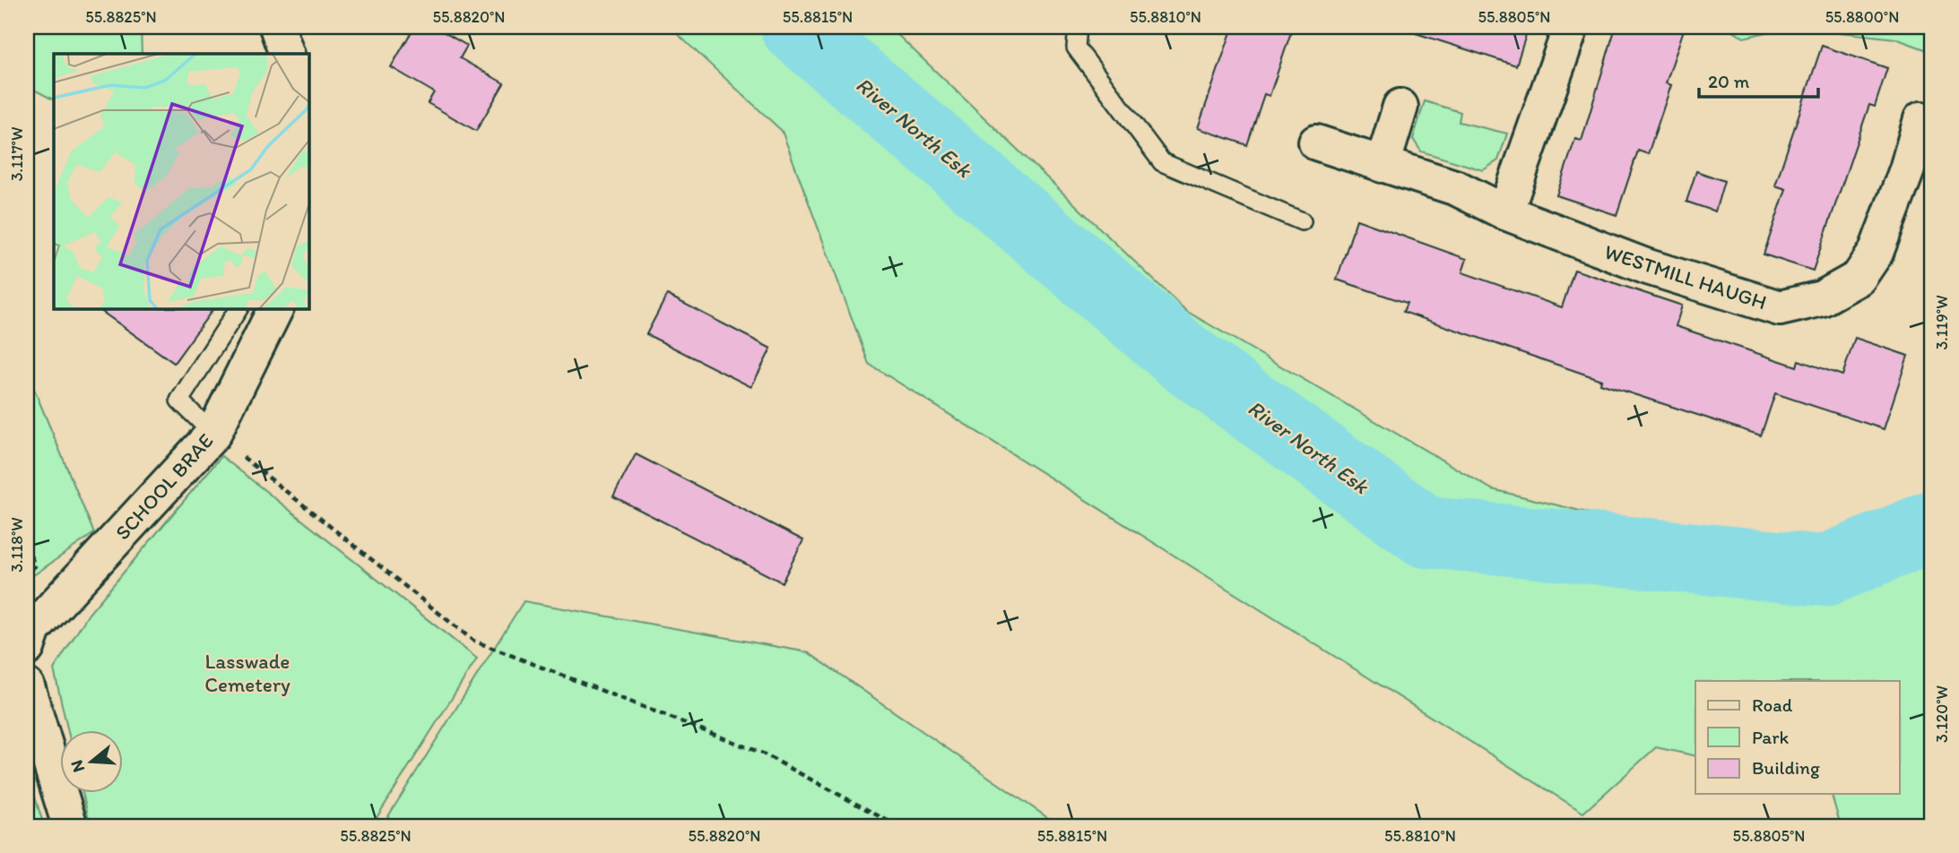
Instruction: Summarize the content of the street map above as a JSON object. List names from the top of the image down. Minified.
{"streets":{"street":["WESTMILL HAUGH","SCHOOL BRAE"]},"water":["River North Esk"],"parks":["Lasswade Cemetery"],"legend":["Road","Park","Building"],"scale_bar":"20 m","north":"left","coordinates":["55.8825°N","55.8820°N","55.8815°N","55.8810°N","55.8805°N","55.8800°N","3.117°W","3.119°W","3.118°W","3.120°W"]}
